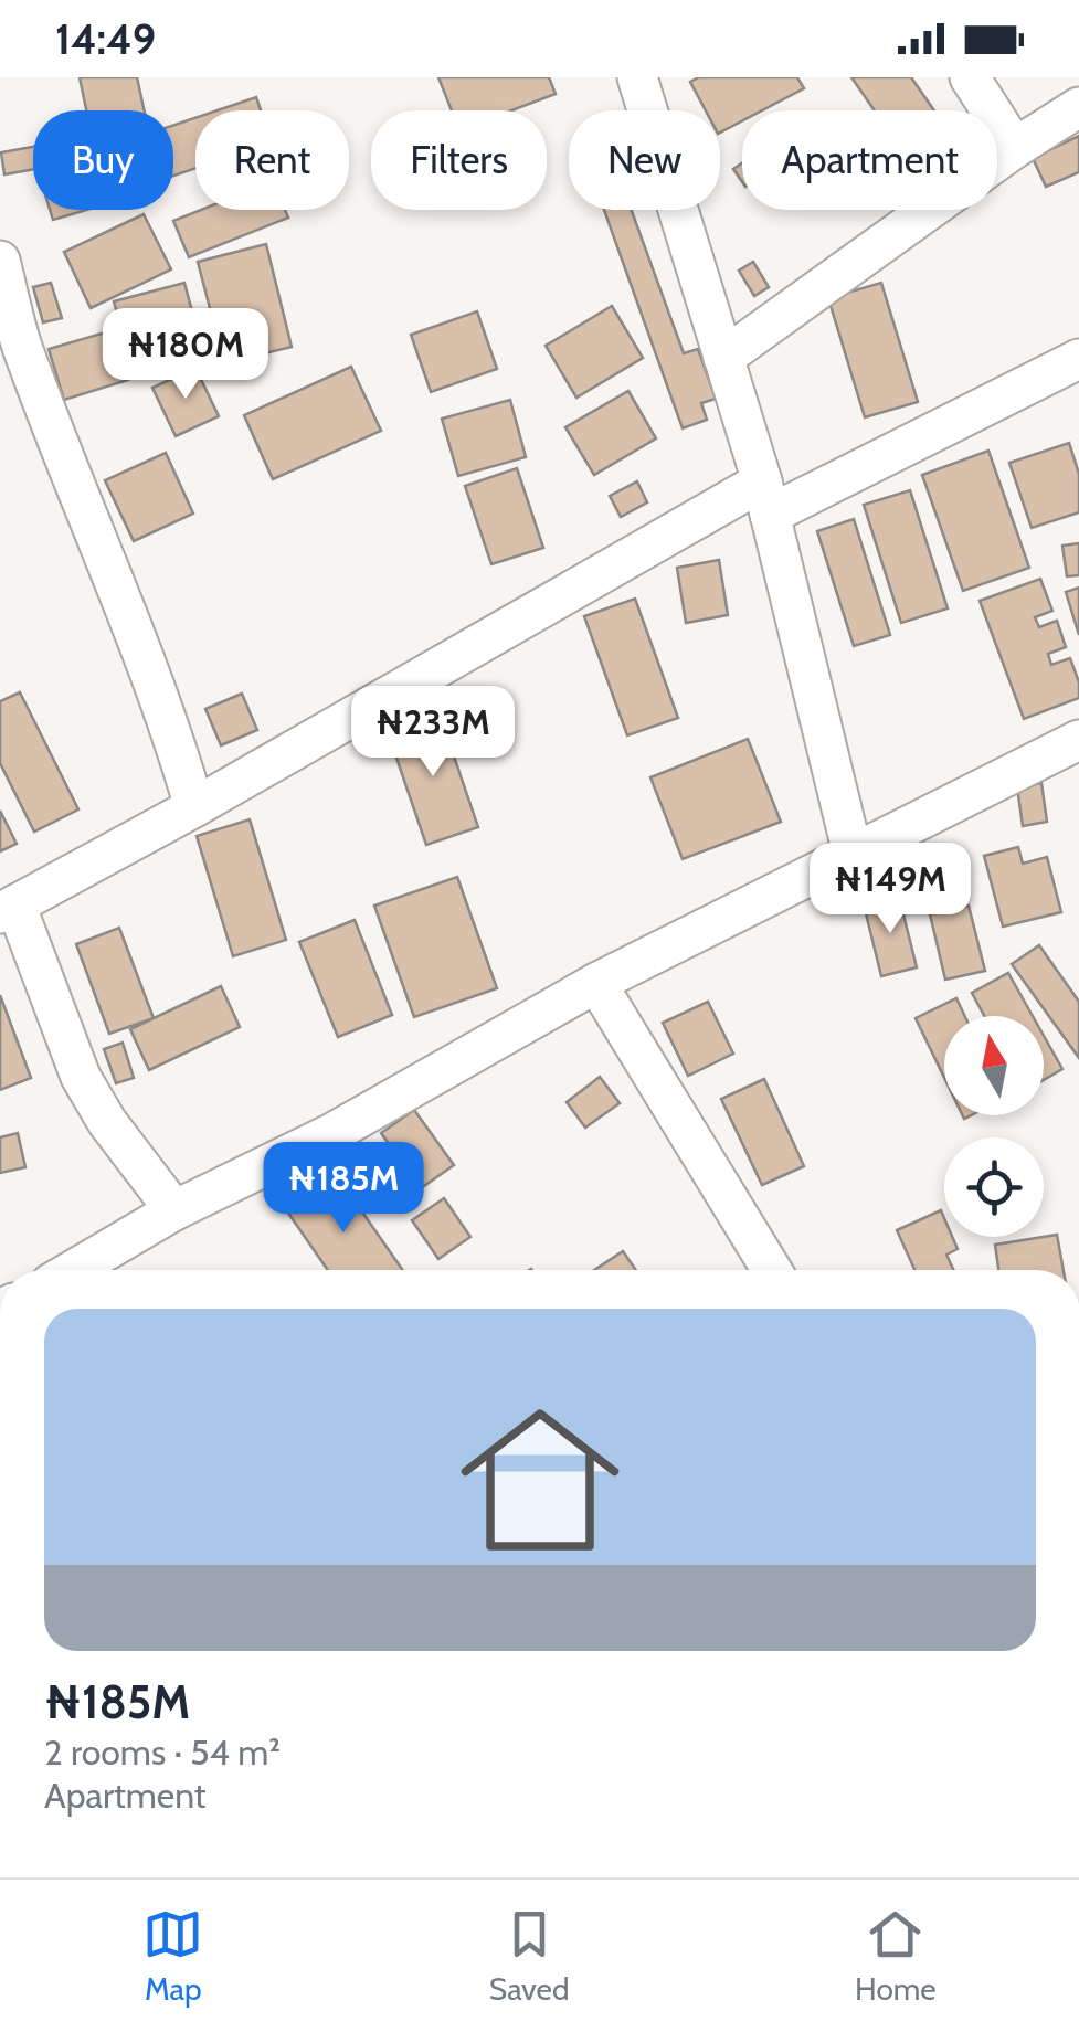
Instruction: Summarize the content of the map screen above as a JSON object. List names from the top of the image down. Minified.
{"north":"top","page":{"status":"14:49","chip":["Buy","Rent","Filters","New","Apartment"],"price":["₦180M","₦233M","₦149M","₦185M"],"list":[{"name":"₦185M","note":"2 rooms · 54 m² · Apartment"}],"tabs":["Map","Saved","Home"]}}
